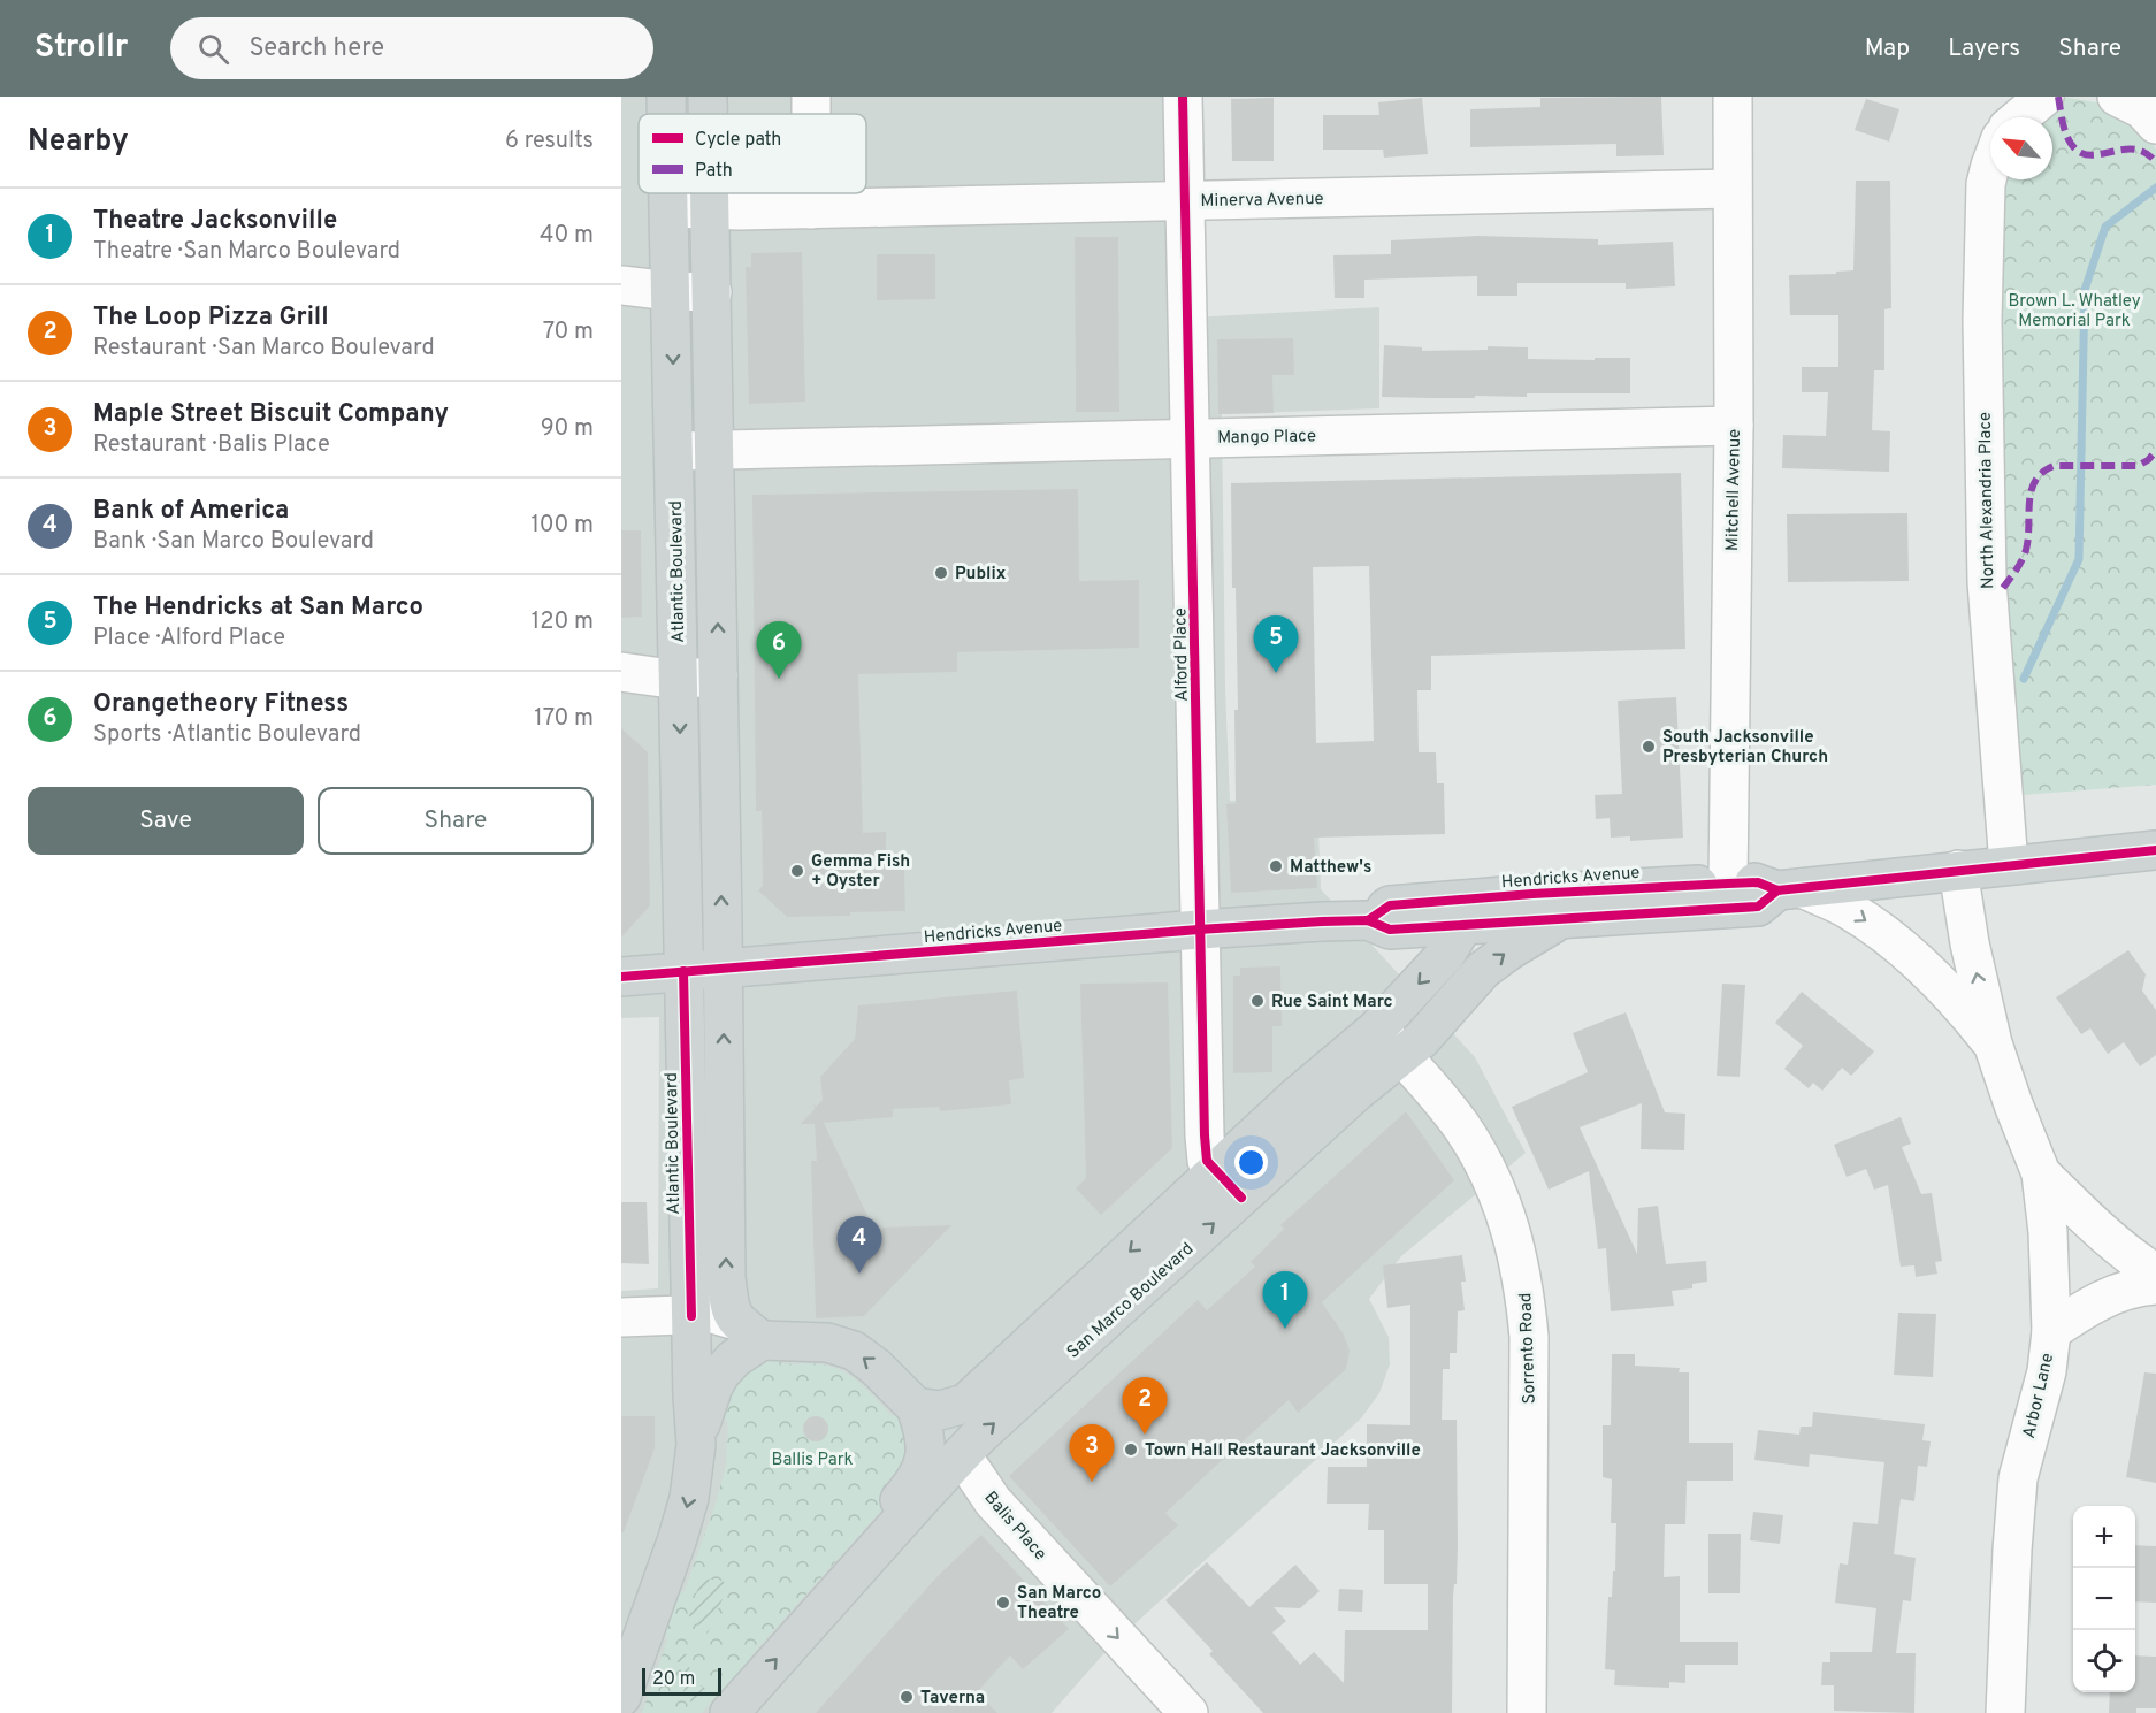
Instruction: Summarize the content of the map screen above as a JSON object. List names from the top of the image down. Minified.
{"streets":{"main road":["Atlantic Boulevard","Hendricks Avenue","San Marco Boulevard"],"street":["Minerva Avenue","Mango Place","Mitchell Avenue","North Alexandria Place","Alford Place","Sorrento Road","Arbor Lane","Balis Place"]},"crossings":[["Minerva Avenue","Mitchell Avenue"],["Minerva Avenue","Atlantic Boulevard"],["Minerva Avenue","Alford Place"],["Mango Place","Mitchell Avenue"],["Mango Place","Atlantic Boulevard"],["Mango Place","Alford Place"],["Mitchell Avenue","Hendricks Avenue"],["North Alexandria Place","Hendricks Avenue"],["Atlantic Boulevard","Hendricks Avenue"],["Alford Place","Hendricks Avenue"],["Alford Place","San Marco Boulevard"],["Hendricks Avenue","San Marco Boulevard"],["Hendricks Avenue","Arbor Lane"],["San Marco Boulevard","Sorrento Road"],["San Marco Boulevard","Balis Place"]],"one_way":["Balis Place"],"parks":["Brown L. Whatley Memorial Park","Ballis Park"],"places":["Publix","South Jacksonville Presbyterian Church","Matthew's","Gemma Fish + Oyster","Rue Saint Marc","Town Hall Restaurant Jacksonville","San Marco Theatre","Taverna"],"legend":["Cycle path","Path"],"scale_bar":"20 m","north":"top left","page":{"header":"Strollr","search":"Search here","nav":["Map","Layers","Share"],"heading":["Nearby","6 results"],"list":[{"mark":"1","name":"Theatre Jacksonville","note":"Theatre · San Marco Boulevard","value":"40 m"},{"mark":"2","name":"The Loop Pizza Grill","note":"Restaurant · San Marco Boulevard","value":"70 m"},{"mark":"3","name":"Maple Street Biscuit Company","note":"Restaurant · Balis Place","value":"90 m"},{"mark":"4","name":"Bank of America","note":"Bank · San Marco Boulevard","value":"100 m"},{"mark":"5","name":"The Hendricks at San Marco","note":"Place · Alford Place","value":"120 m"},{"mark":"6","name":"Orangetheory Fitness","note":"Sports · Atlantic Boulevard","value":"170 m"}],"pins":["5","6","4","1","2","3"],"buttons":["Save","Share"],"map_buttons":["+","−"],"scale":"20 m"}}
